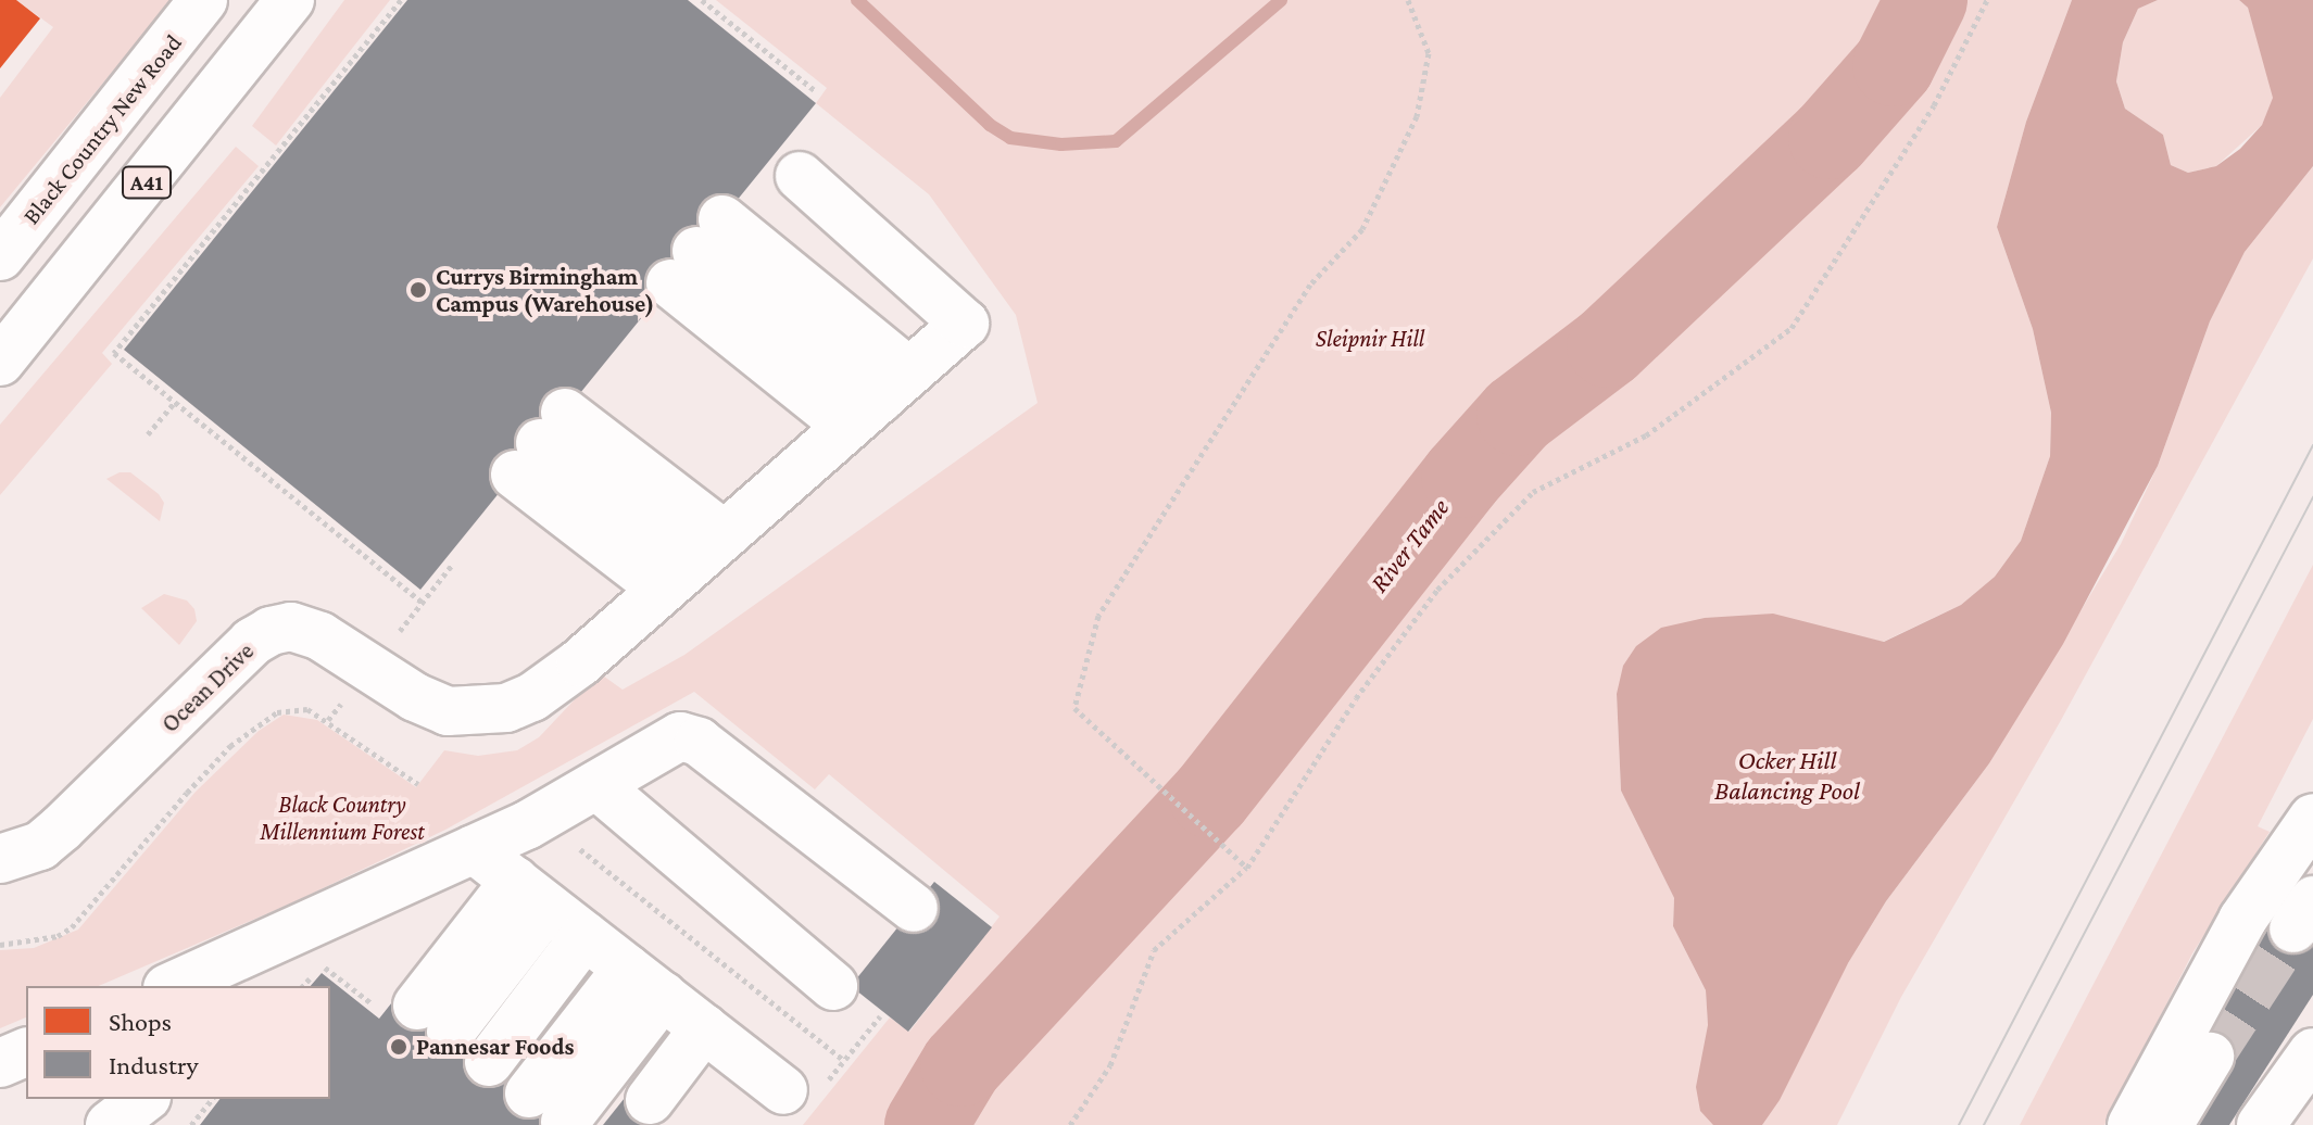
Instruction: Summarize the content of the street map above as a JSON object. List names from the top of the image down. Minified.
{"streets":{"main road":["Black Country New Road","A41","Ocean Drive"]},"water":["River Tame","Ocker Hill Balancing Pool"],"parks":["Sleipnir Hill","Black Country Millennium Forest"],"places":["Currys Birmingham Campus (Warehouse)","Pannesar Foods"],"legend":["Shops","Industry"]}
